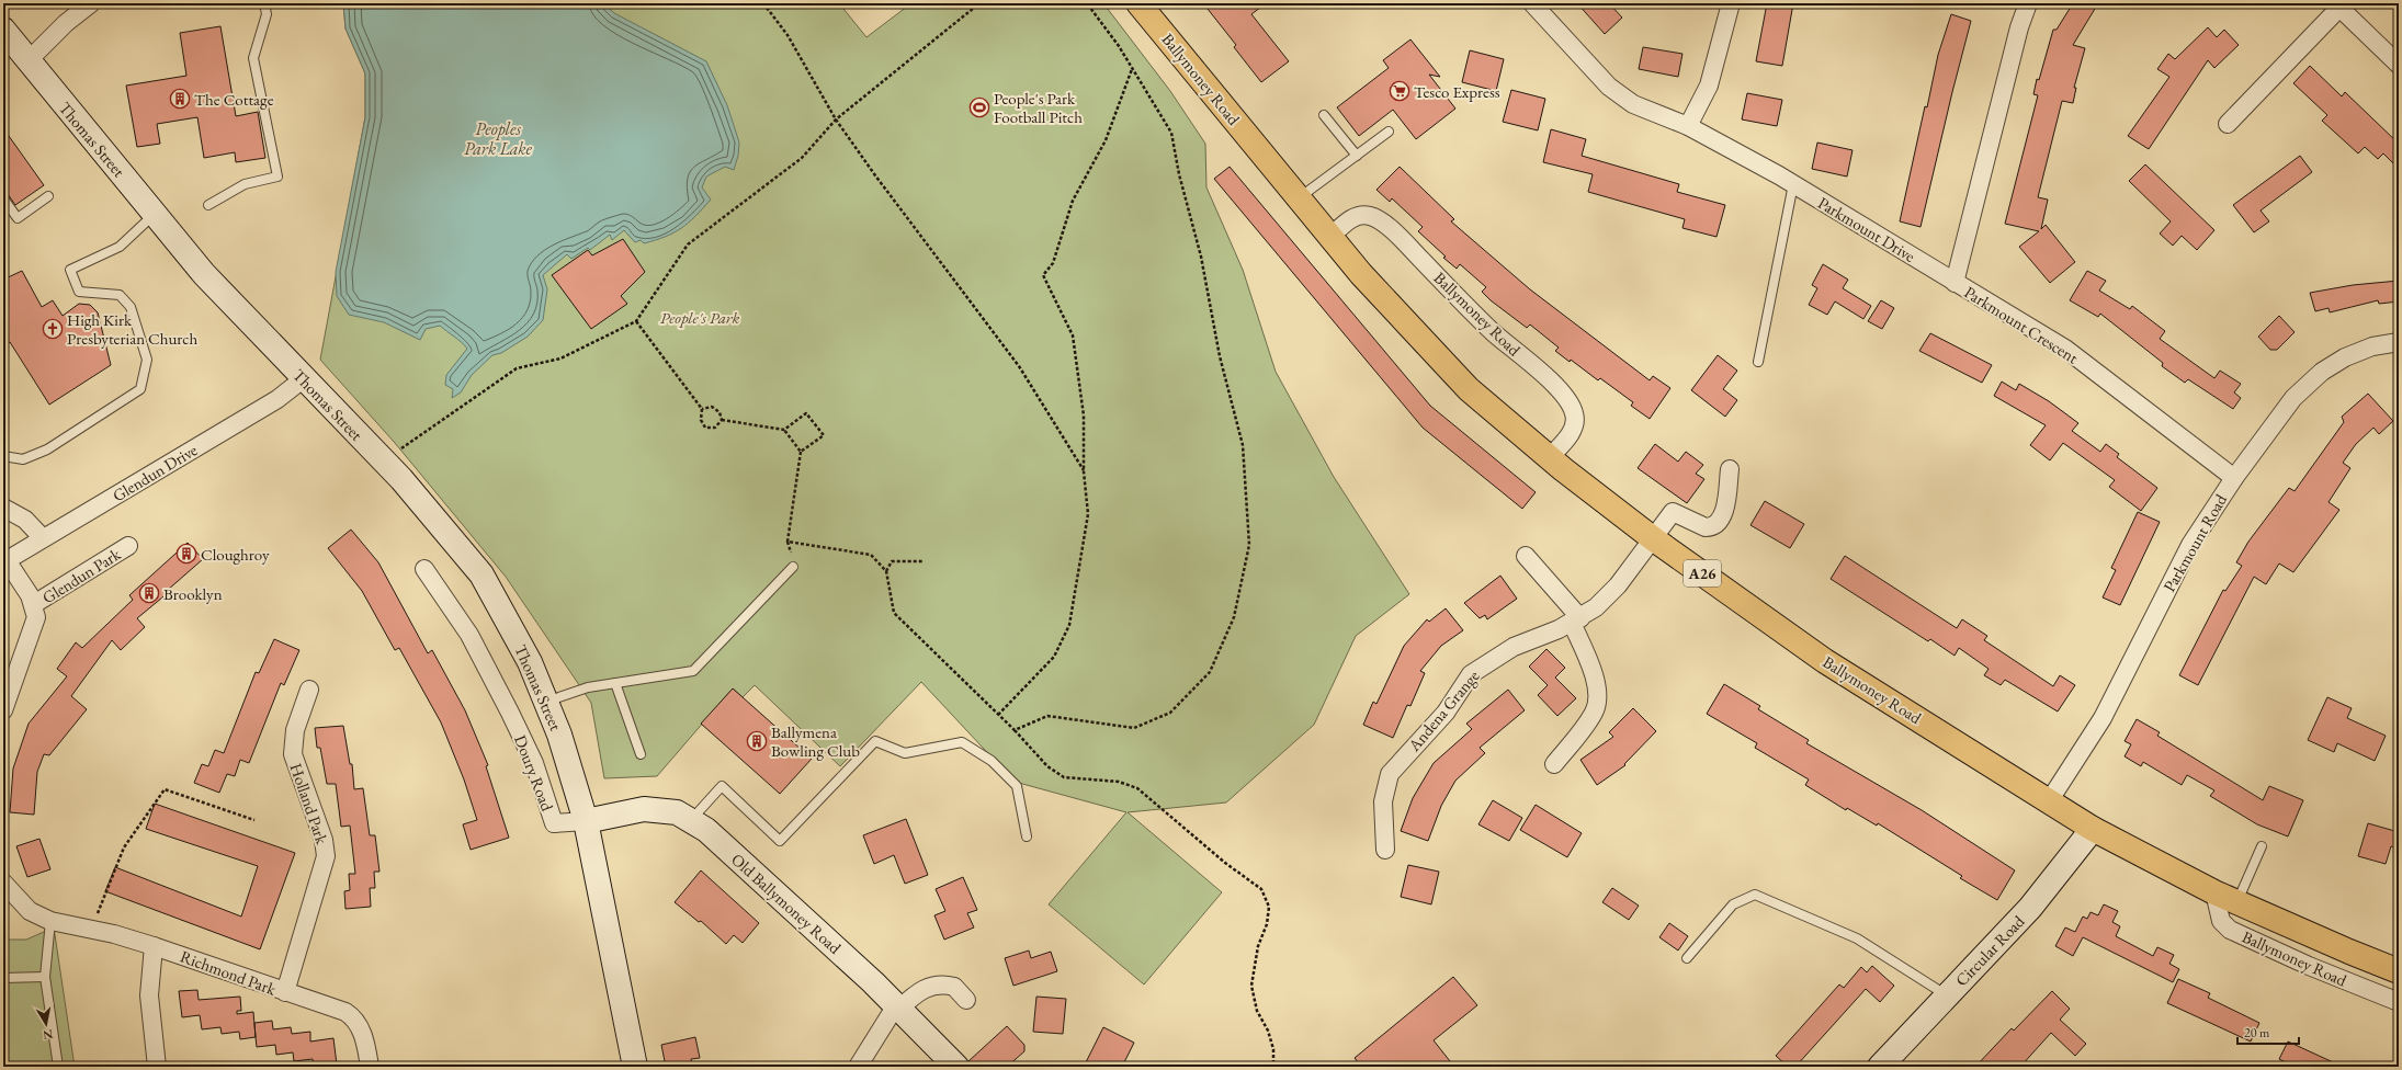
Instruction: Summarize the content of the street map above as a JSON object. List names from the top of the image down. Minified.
{"streets":{"main road":["Ballymoney Road","A26"],"street":["Thomas Street","Parkmount Drive","Parkmount Crescent","Glendun Drive","Parkmount Road","Glendun Park","Andena Grange","Doury Road","Holland Park","Old Ballymoney Road","Circular Road","Richmond Park"]},"crossings":[["Ballymoney Road","Parkmount Road"],["Ballymoney Road","Andena Grange"],["Ballymoney Road","Circular Road"],["Thomas Street","Glendun Drive"],["Thomas Street","Doury Road"],["Thomas Street","Old Ballymoney Road"],["Parkmount Drive","Parkmount Crescent"],["Parkmount Crescent","Parkmount Road"],["Glendun Drive","Glendun Park"],["Doury Road","Old Ballymoney Road"],["Holland Park","Richmond Park"]],"water":["Peoples Park Lake"],"parks":["People's Park"],"places":{"supermarket":["Tesco Express"],"building":["The Cottage","Cloughroy","Brooklyn","Ballymena Bowling Club"],"sports":["People's Park Football Pitch"],"church":["High Kirk Presbyterian Church"]},"scale_bar":"20 m","north":"bottom"}
